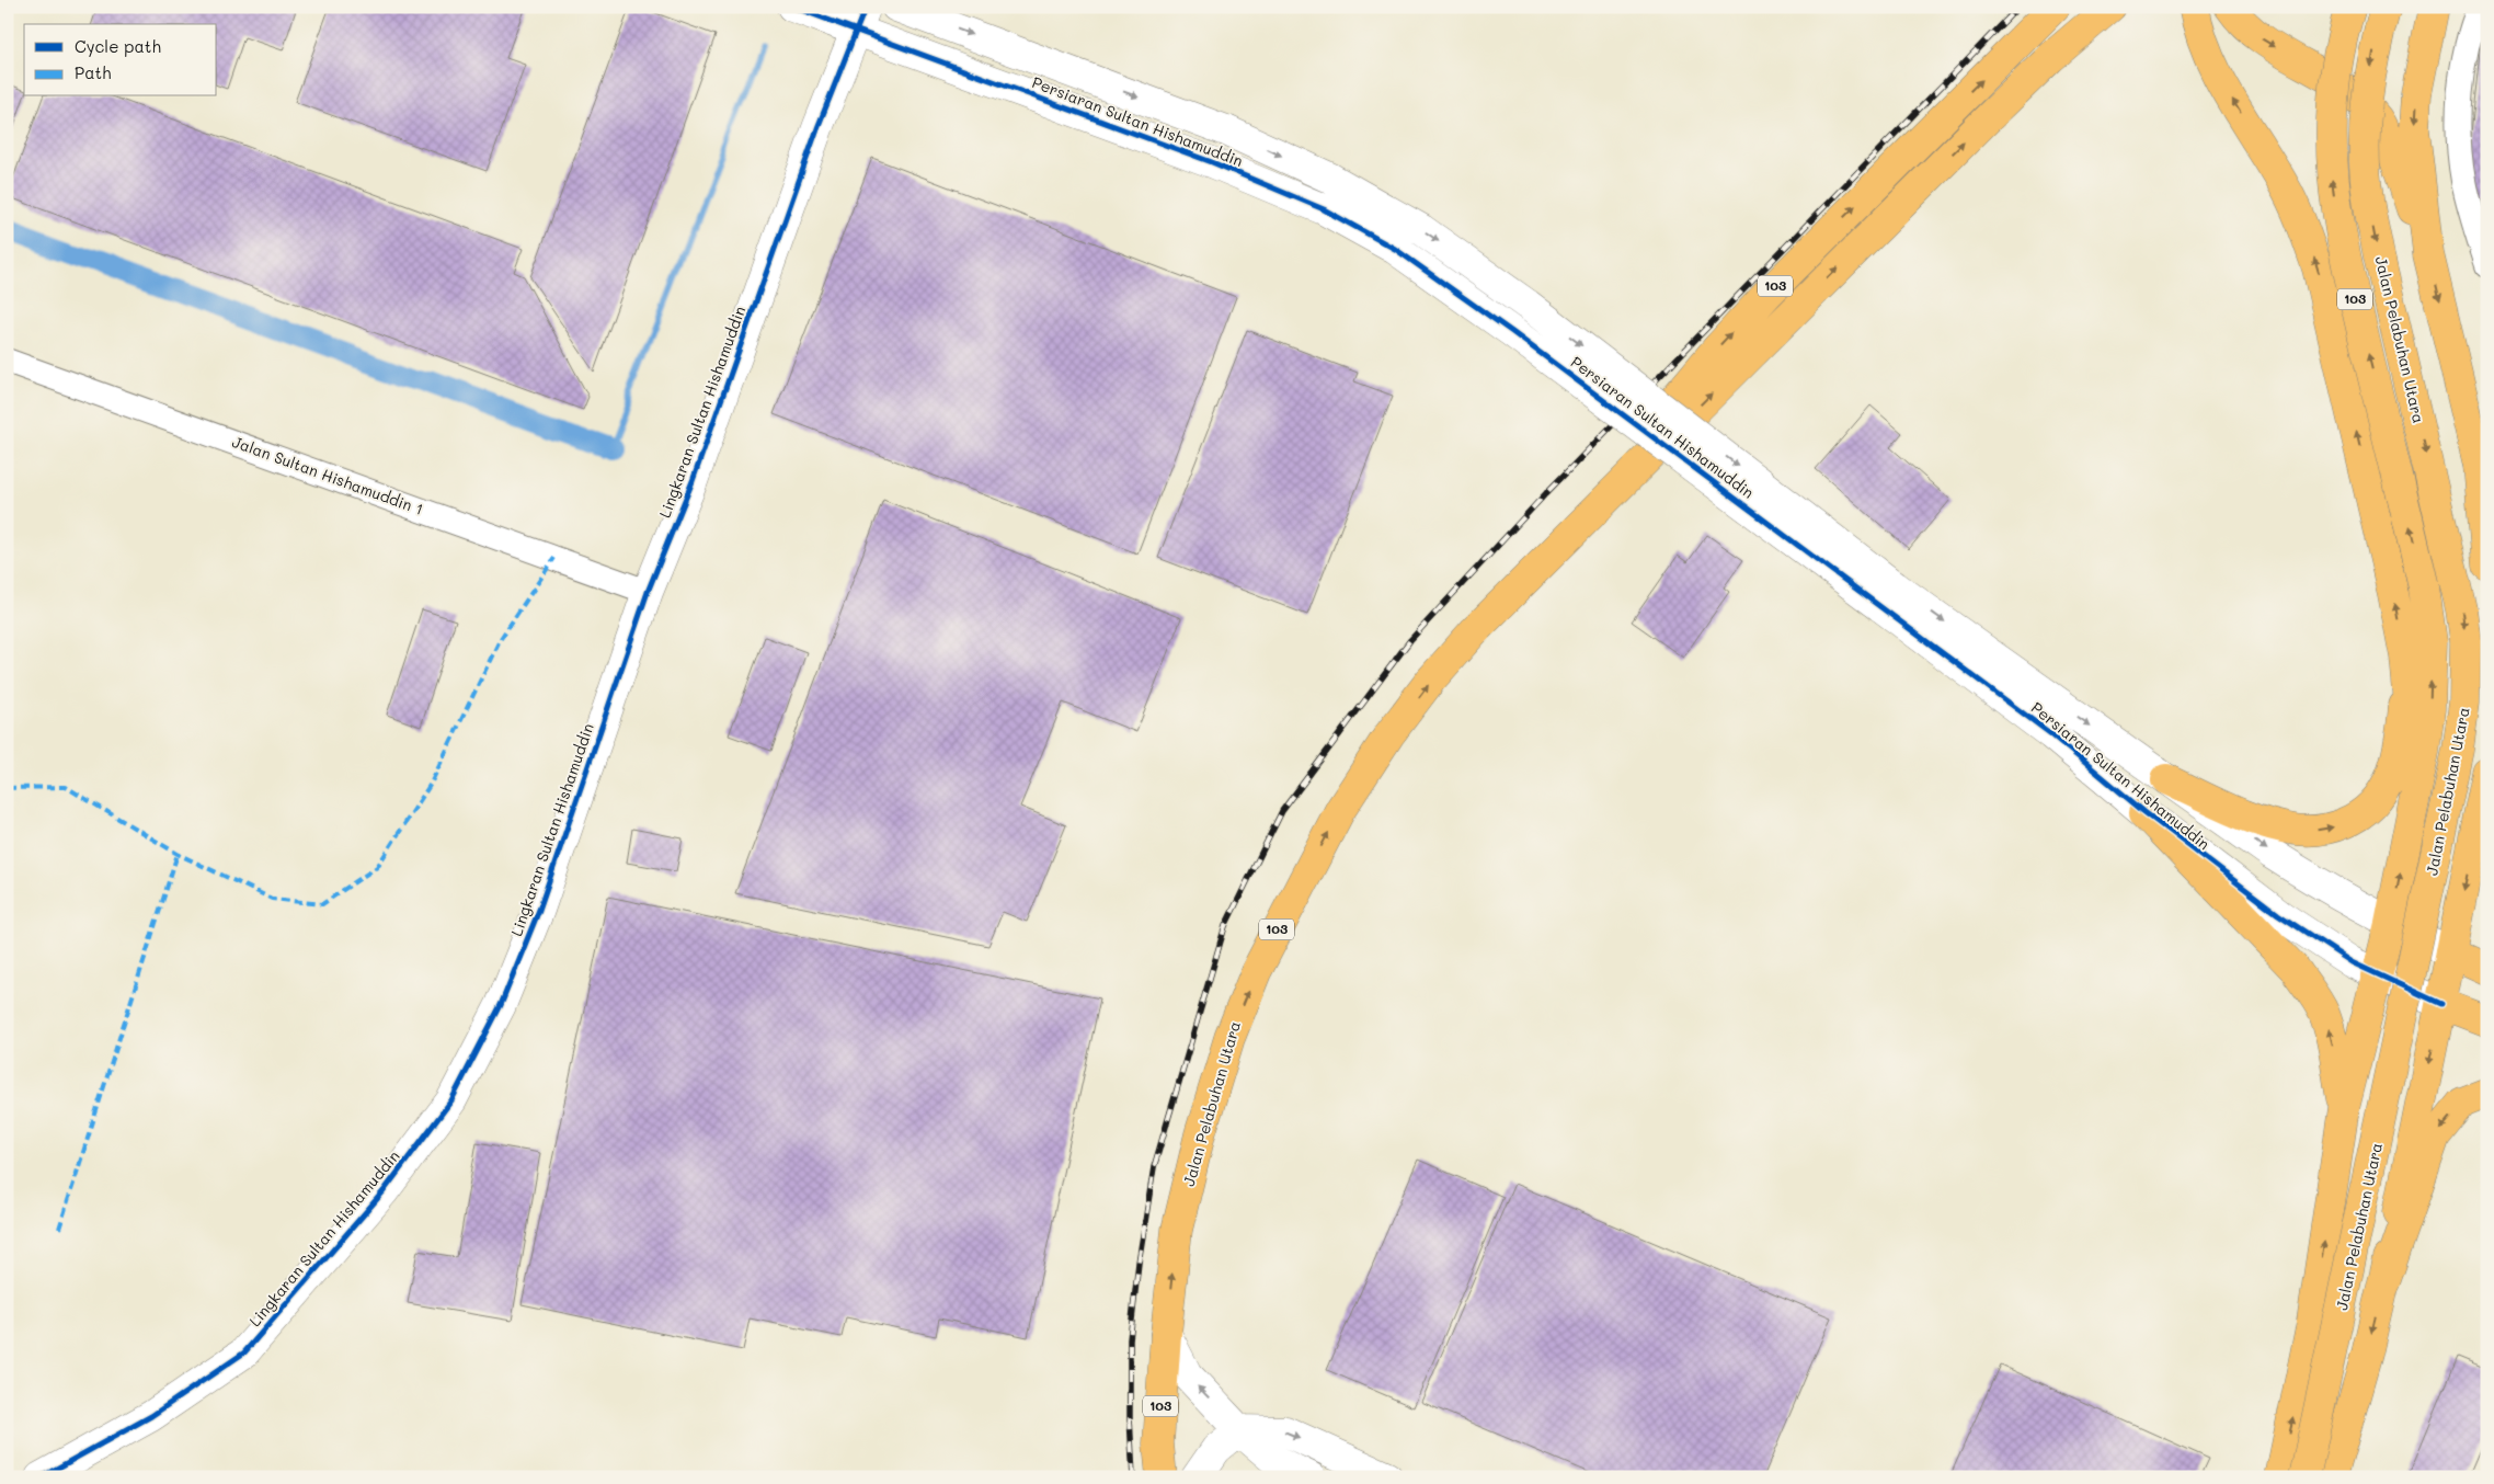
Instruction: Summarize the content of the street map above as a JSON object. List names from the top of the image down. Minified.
{"streets":{"main road":["103","Jalan Pelabuhan Utara"],"street":["Persiaran Sultan Hishamuddin","Lingkaran Sultan Hishamuddin","Jalan Sultan Hishamuddin 1"]},"crossings":[["Persiaran Sultan Hishamuddin","Lingkaran Sultan Hishamuddin"],["103","Jalan Pelabuhan Utara"],["Lingkaran Sultan Hishamuddin","Jalan Sultan Hishamuddin 1"]],"legend":["Cycle path","Path"]}
